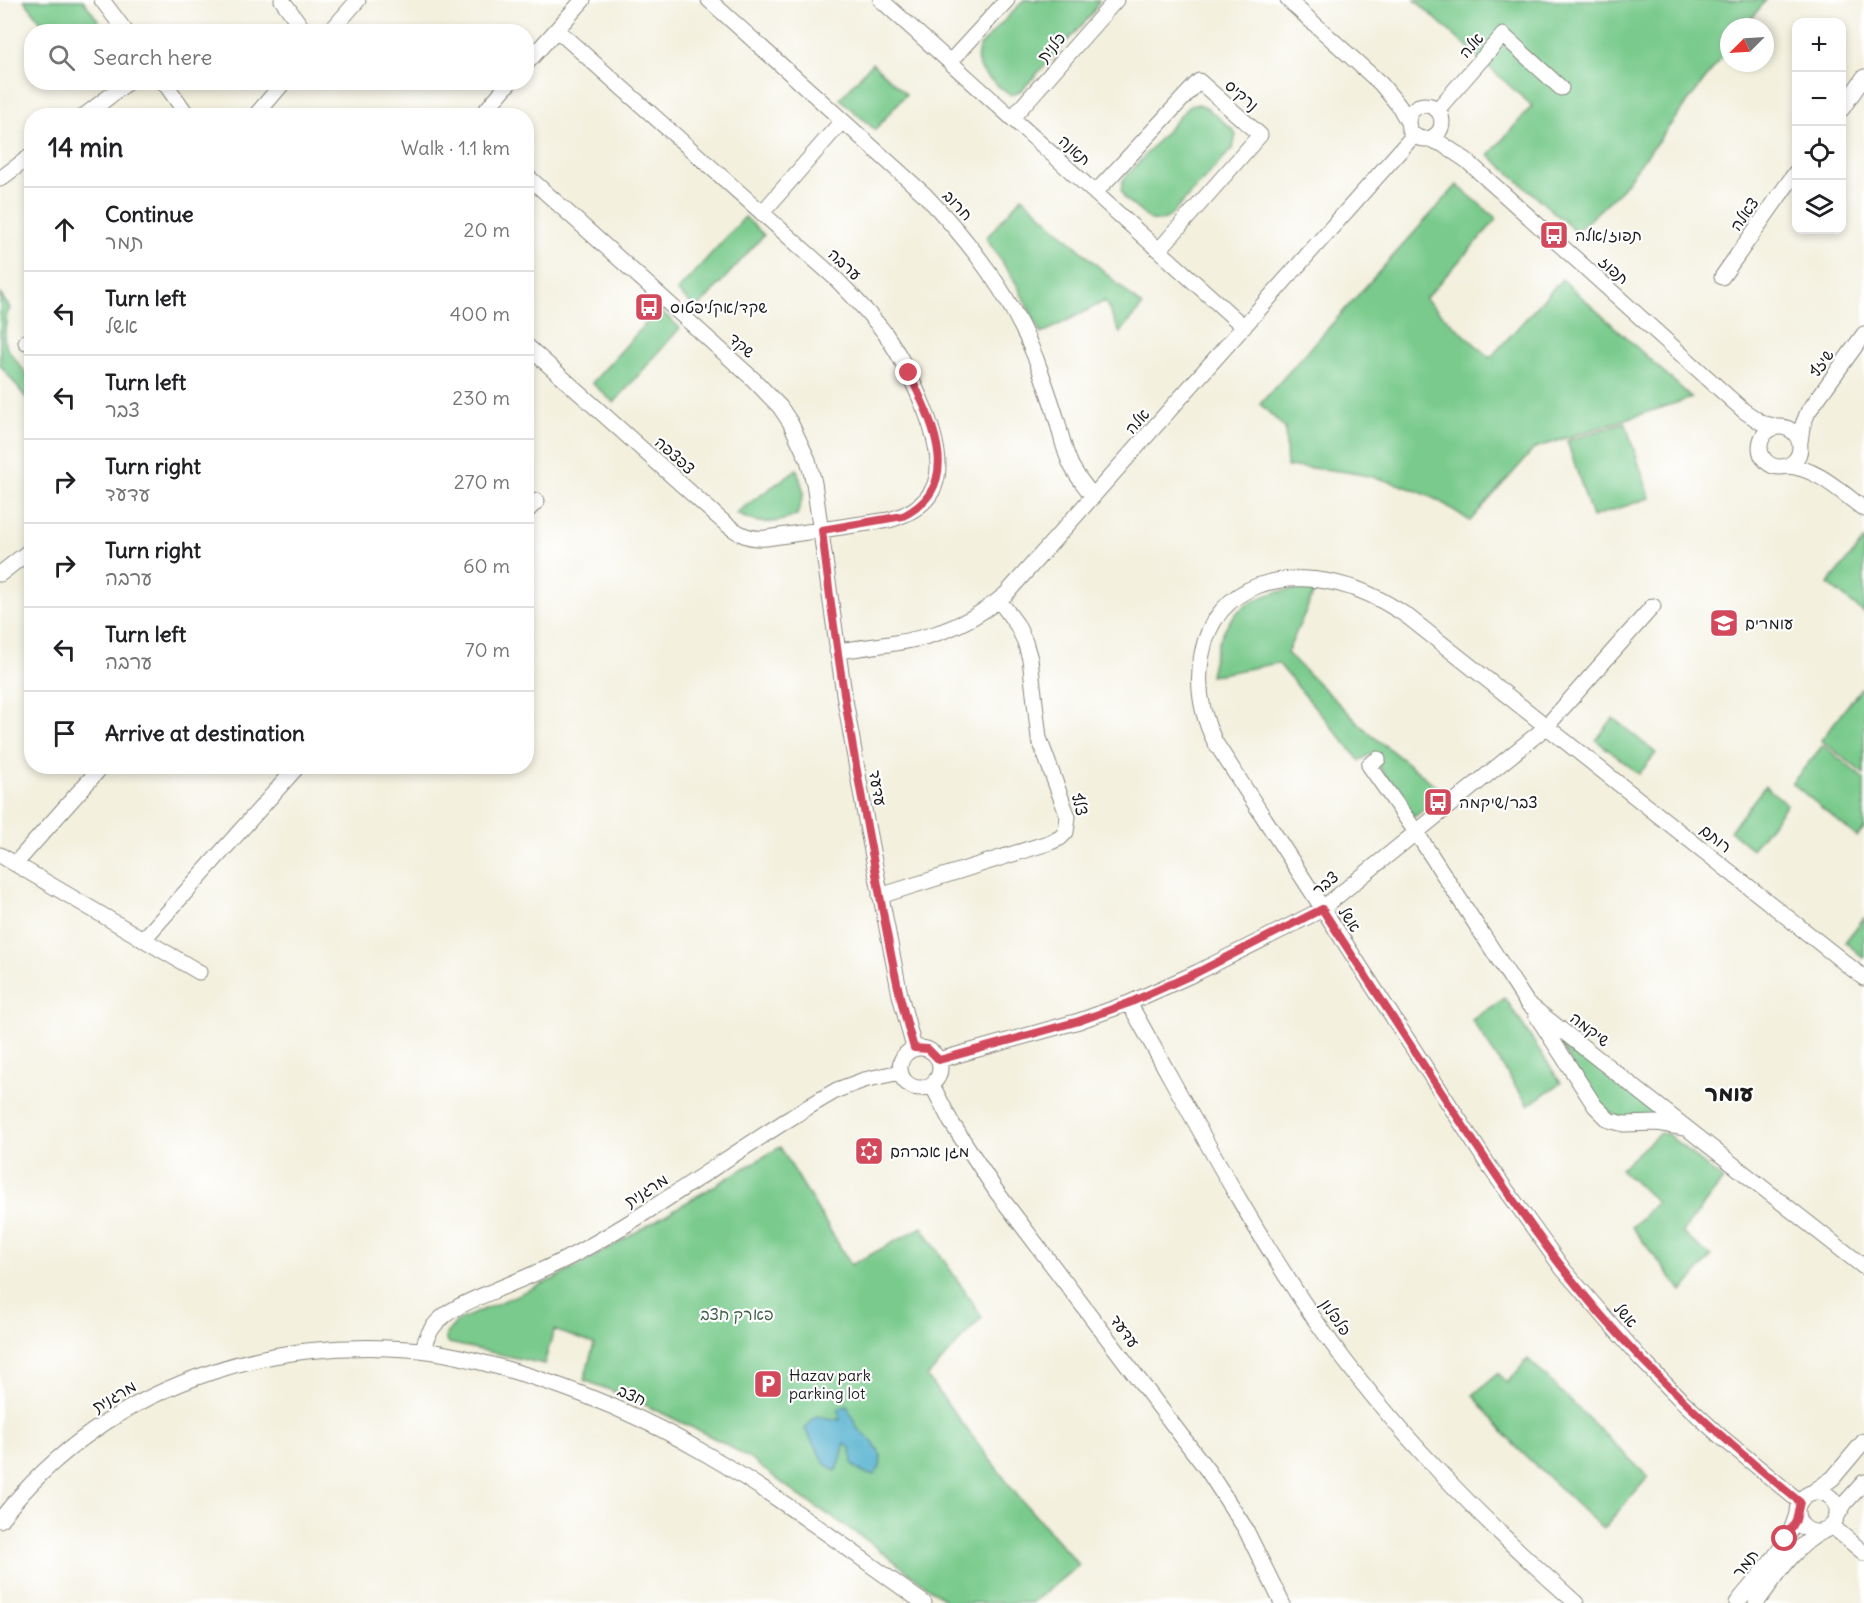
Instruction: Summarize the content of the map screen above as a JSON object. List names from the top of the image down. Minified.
{"streets":{"street":["אלה","כלנית","נרקיס","תאנה","חרוב","צאלה","ערבה","תפוז","שקד","שיזף","צפצפה","עדעד","צלף","רותם","צבר","אשל","שיקמה","מרגנית","פלפלון","חצב","תמר"]},"crossings":[["אלה","תאנה"],["אלה","חרוב"],["אלה","תפוז"],["אלה","עדעד"],["אלה","צלף"],["כלנית","תאנה"],["נרקיס","תאנה"],["ערבה","שקד"],["ערבה","צפצפה"],["ערבה","עדעד"],["תפוז","שיזף"],["שקד","צפצפה"],["שקד","עדעד"],["צפצפה","עדעד"],["עדעד","צלף"],["עדעד","צבר"],["עדעד","מרגנית"],["רותם","צבר"],["רותם","אשל"],["צבר","אשל"],["צבר","שיקמה"],["צבר","מרגנית"],["צבר","פלפלון"],["אשל","תמר"],["מרגנית","חצב"]],"districts":["עומר"],"parks":["פארק חצב"],"places":{"bus stop":["תפוז/אלה","שקד/אקליפטוס","צבר/שיקמה"],"school or university":["עומרים"],"synagogue":["מגן אברהם"],"parking":["Hazav park parking lot"]},"north":"bottom left","page":{"map_buttons":["+","−"],"search":"Search here","heading":["14 min","Walk · 1.1 km"],"list":[["Continue","תמר","20 m"],["Turn left","אשל","400 m"],["Turn left","צבר","230 m"],["Turn right","עדעד","270 m"],["Turn right","ערבה","60 m"],["Turn left","ערבה","70 m"],"Arrive at destination"]}}
